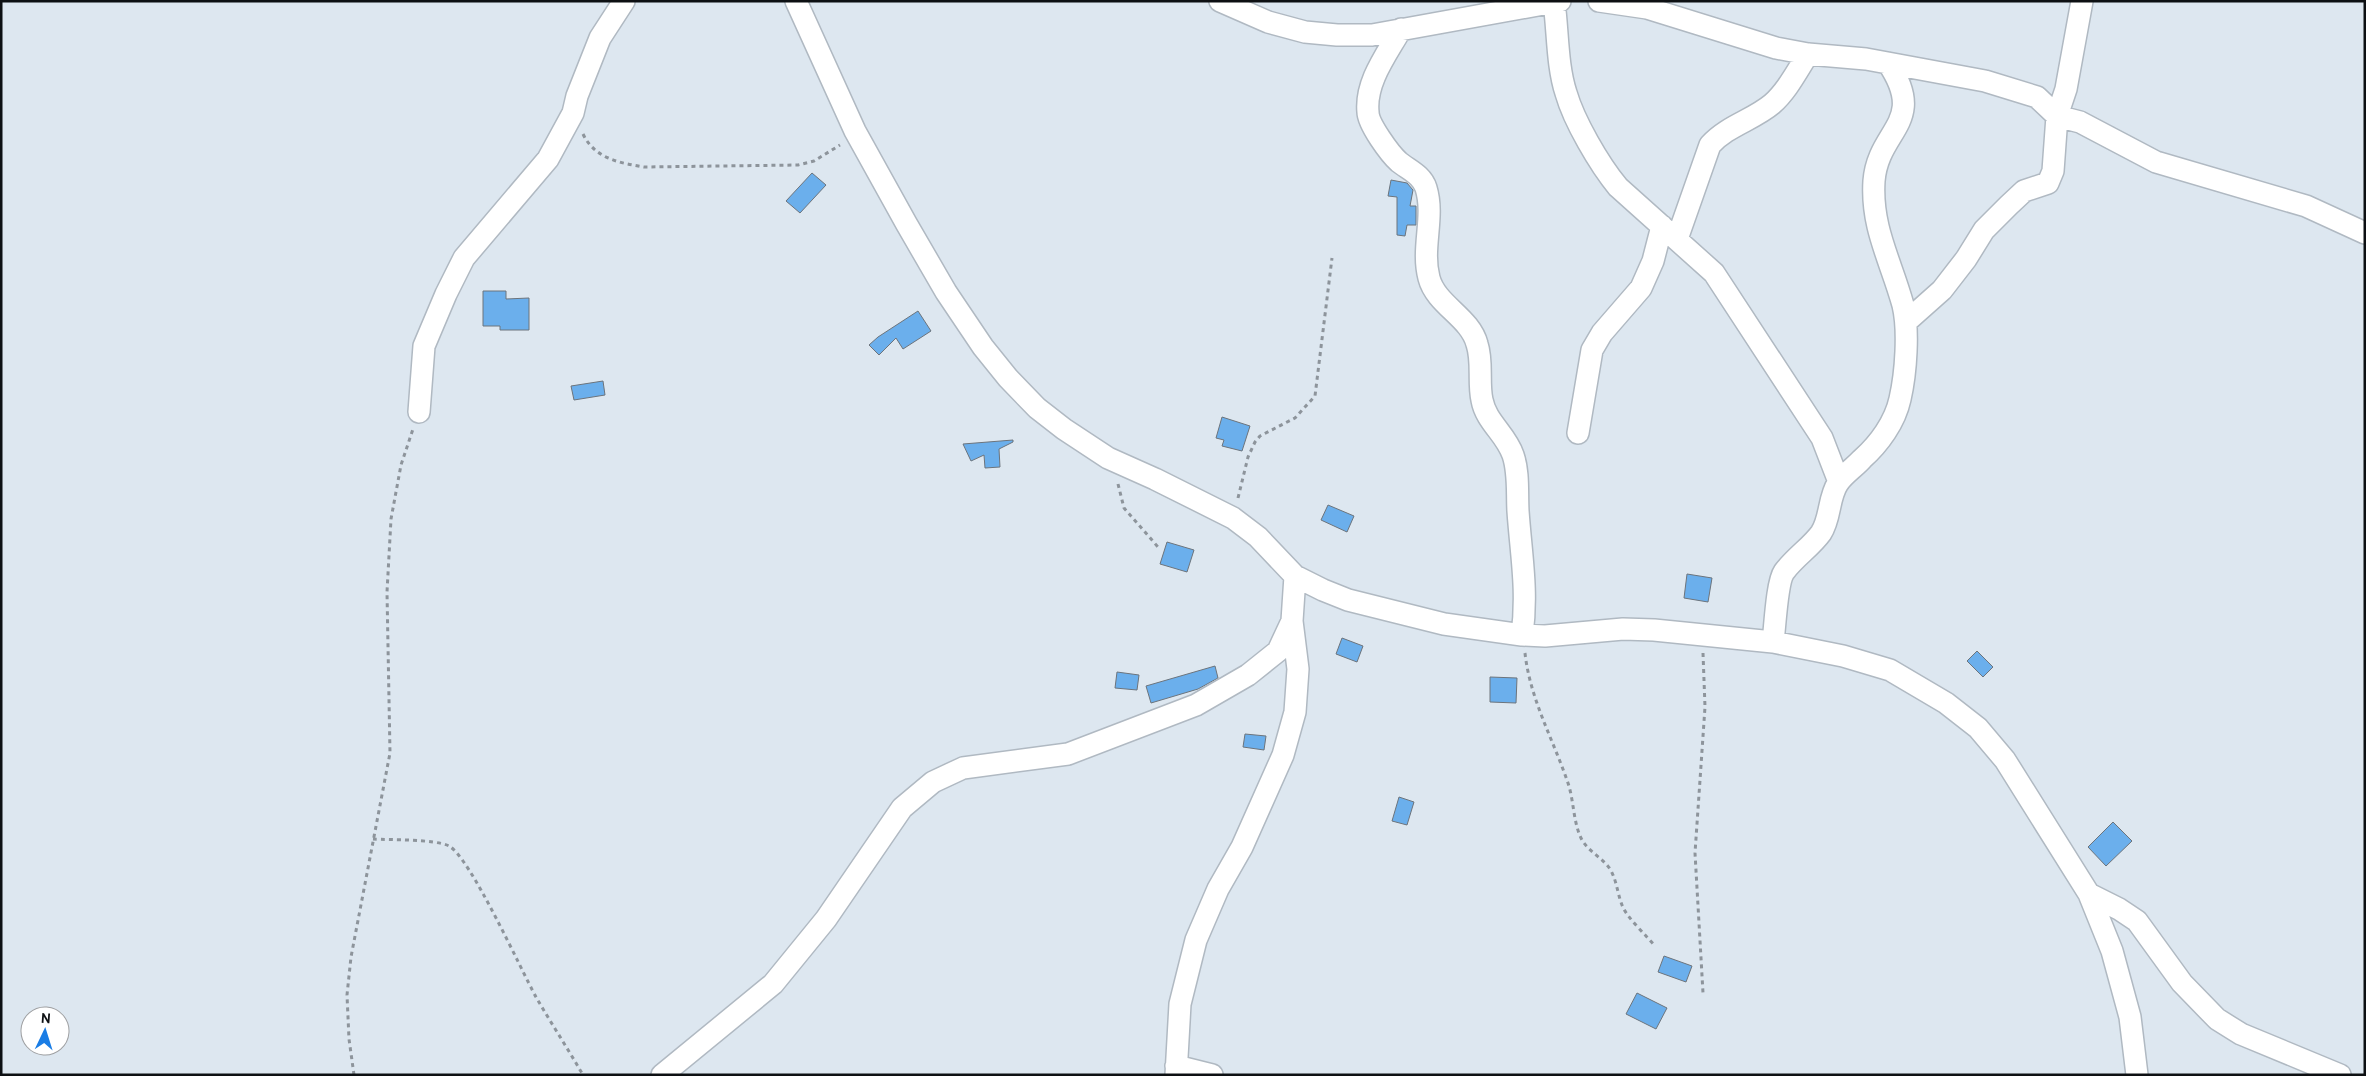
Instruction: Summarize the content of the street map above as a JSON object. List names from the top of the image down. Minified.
{"north":"top"}
